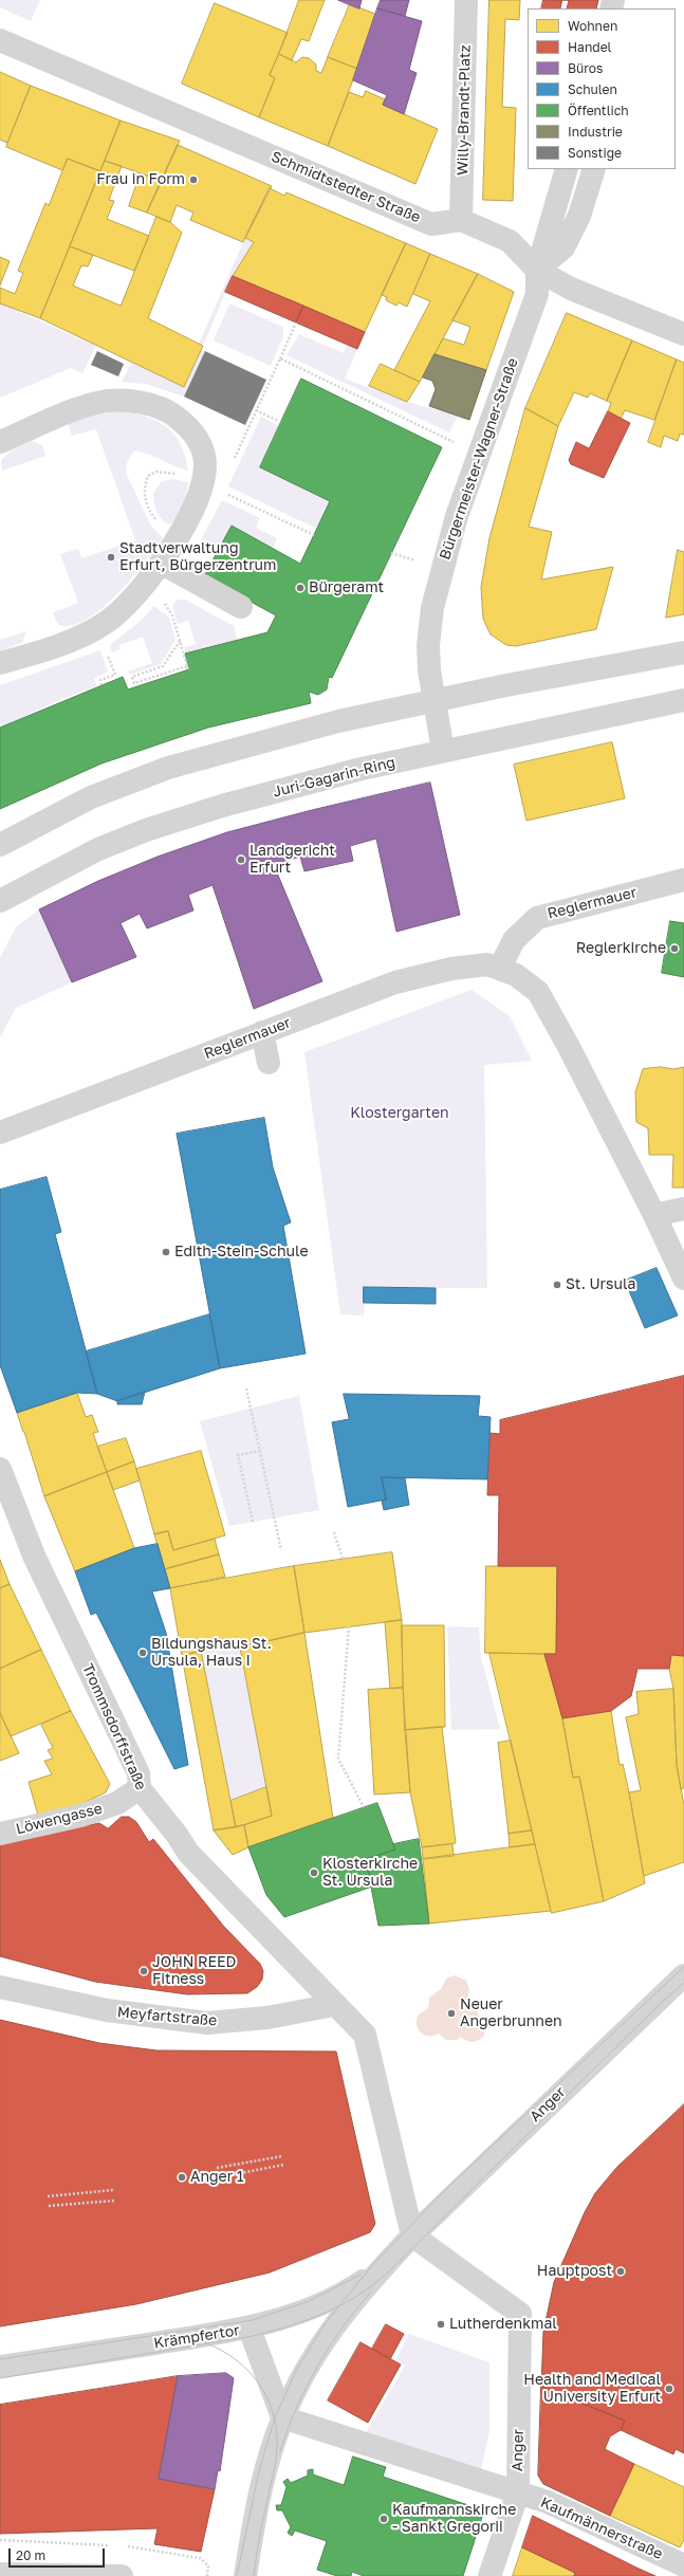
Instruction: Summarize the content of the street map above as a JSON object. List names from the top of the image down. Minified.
{"streets":{"street":["Willy-Brandt-Platz","Schmidtstedter Straße","Bürgermeister-Wagner-Straße","Juri-Gagarin-Ring","Reglermauer","Trommsdorffstraße","Löwengasse","Meyfartstraße","Anger","Krämpfertor","Kaufmännerstraße"]},"crossings":[["Willy-Brandt-Platz","Schmidtstedter Straße"],["Bürgermeister-Wagner-Straße","Juri-Gagarin-Ring"],["Trommsdorffstraße","Löwengasse"],["Trommsdorffstraße","Meyfartstraße"],["Anger","Krämpfertor"],["Anger","Kaufmännerstraße"]],"parks":["Klostergarten"],"places":["Frau in Form","Stadtverwaltung Erfurt, Bürgerzentrum","Bürgeramt","Landgericht Erfurt","Reglerkirche","Edith-Stein-Schule","St. Ursula","Bildungshaus St. Ursula, Haus I","Klosterkirche St. Ursula","JOHN REED Fitness","Neuer Angerbrunnen","Anger 1","Hauptpost","Lutherdenkmal","Health and Medical University Erfurt","Kaufmannskirche - Sankt Gregorii"],"legend":["Wohnen","Handel","Büros","Schulen","Öffentlich","Industrie","Sonstige"],"scale_bar":"20 m"}
